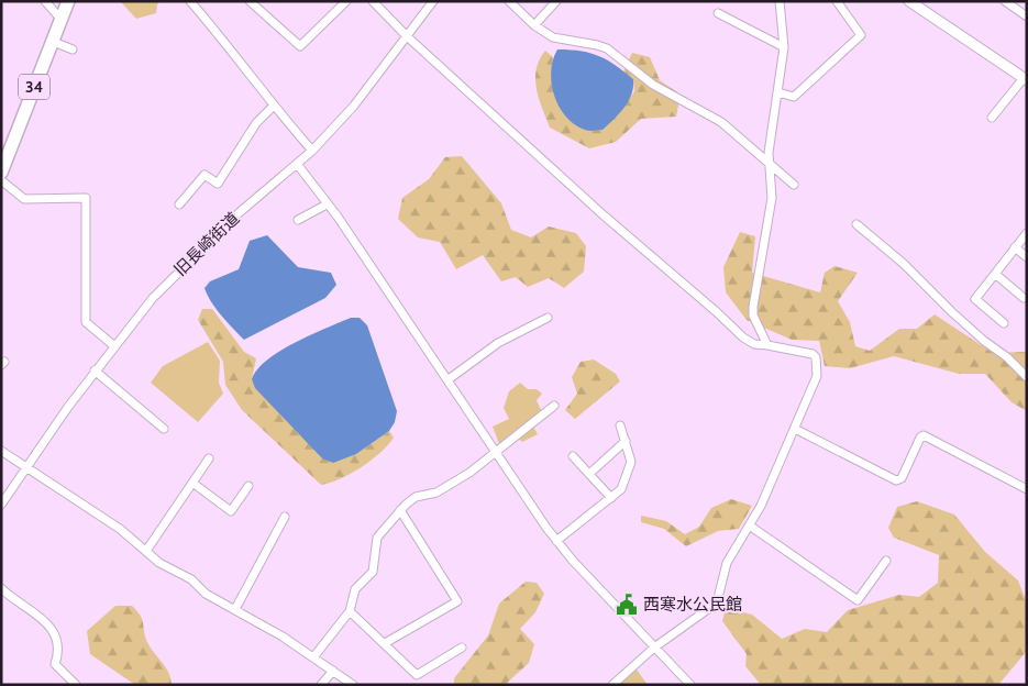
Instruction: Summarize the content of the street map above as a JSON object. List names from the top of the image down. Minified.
{"streets":{"highway":["34"],"street":["旧長崎街道"]},"places":{"public building":["西寒水公民館"]}}
